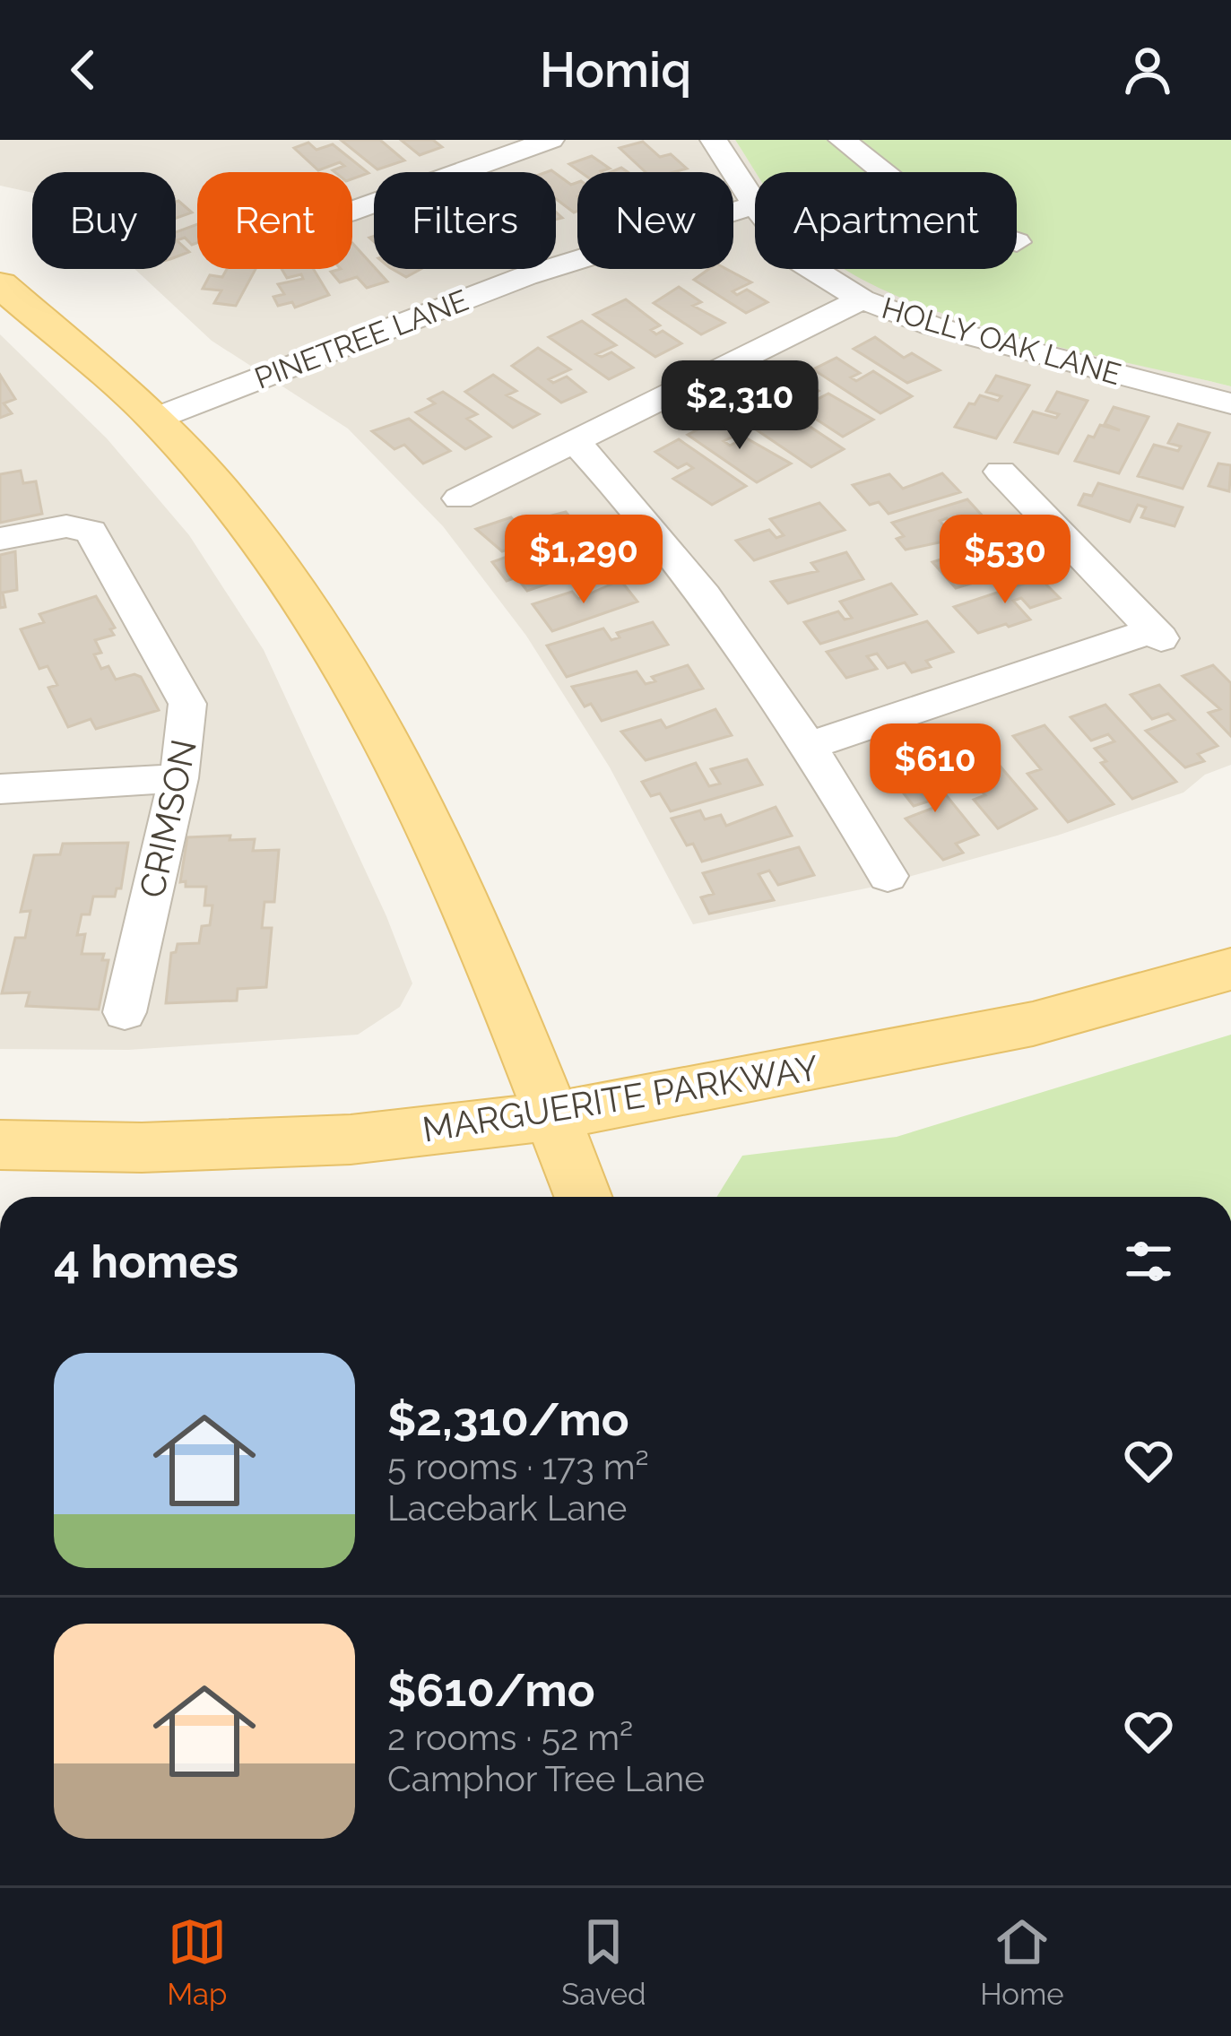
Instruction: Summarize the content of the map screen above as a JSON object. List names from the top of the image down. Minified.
{"streets":{"main road":["MARGUERITE PARKWAY"],"street":["PINETREE LANE","HOLLY OAK LANE","CRIMSON"]},"crossings":[["PINETREE LANE","HOLLY OAK LANE"]],"page":{"header":"Homiq","chip":["Buy","Rent","Filters","New","Apartment"],"price":["$2,310","$1,290","$530","$610"],"heading":"4 homes","list":[{"name":"$2,310/mo","note":"5 rooms · 173 m² · Lacebark Lane"},{"name":"$610/mo","note":"2 rooms · 52 m² · Camphor Tree Lane"}],"tabs":["Map","Saved","Home"]}}
